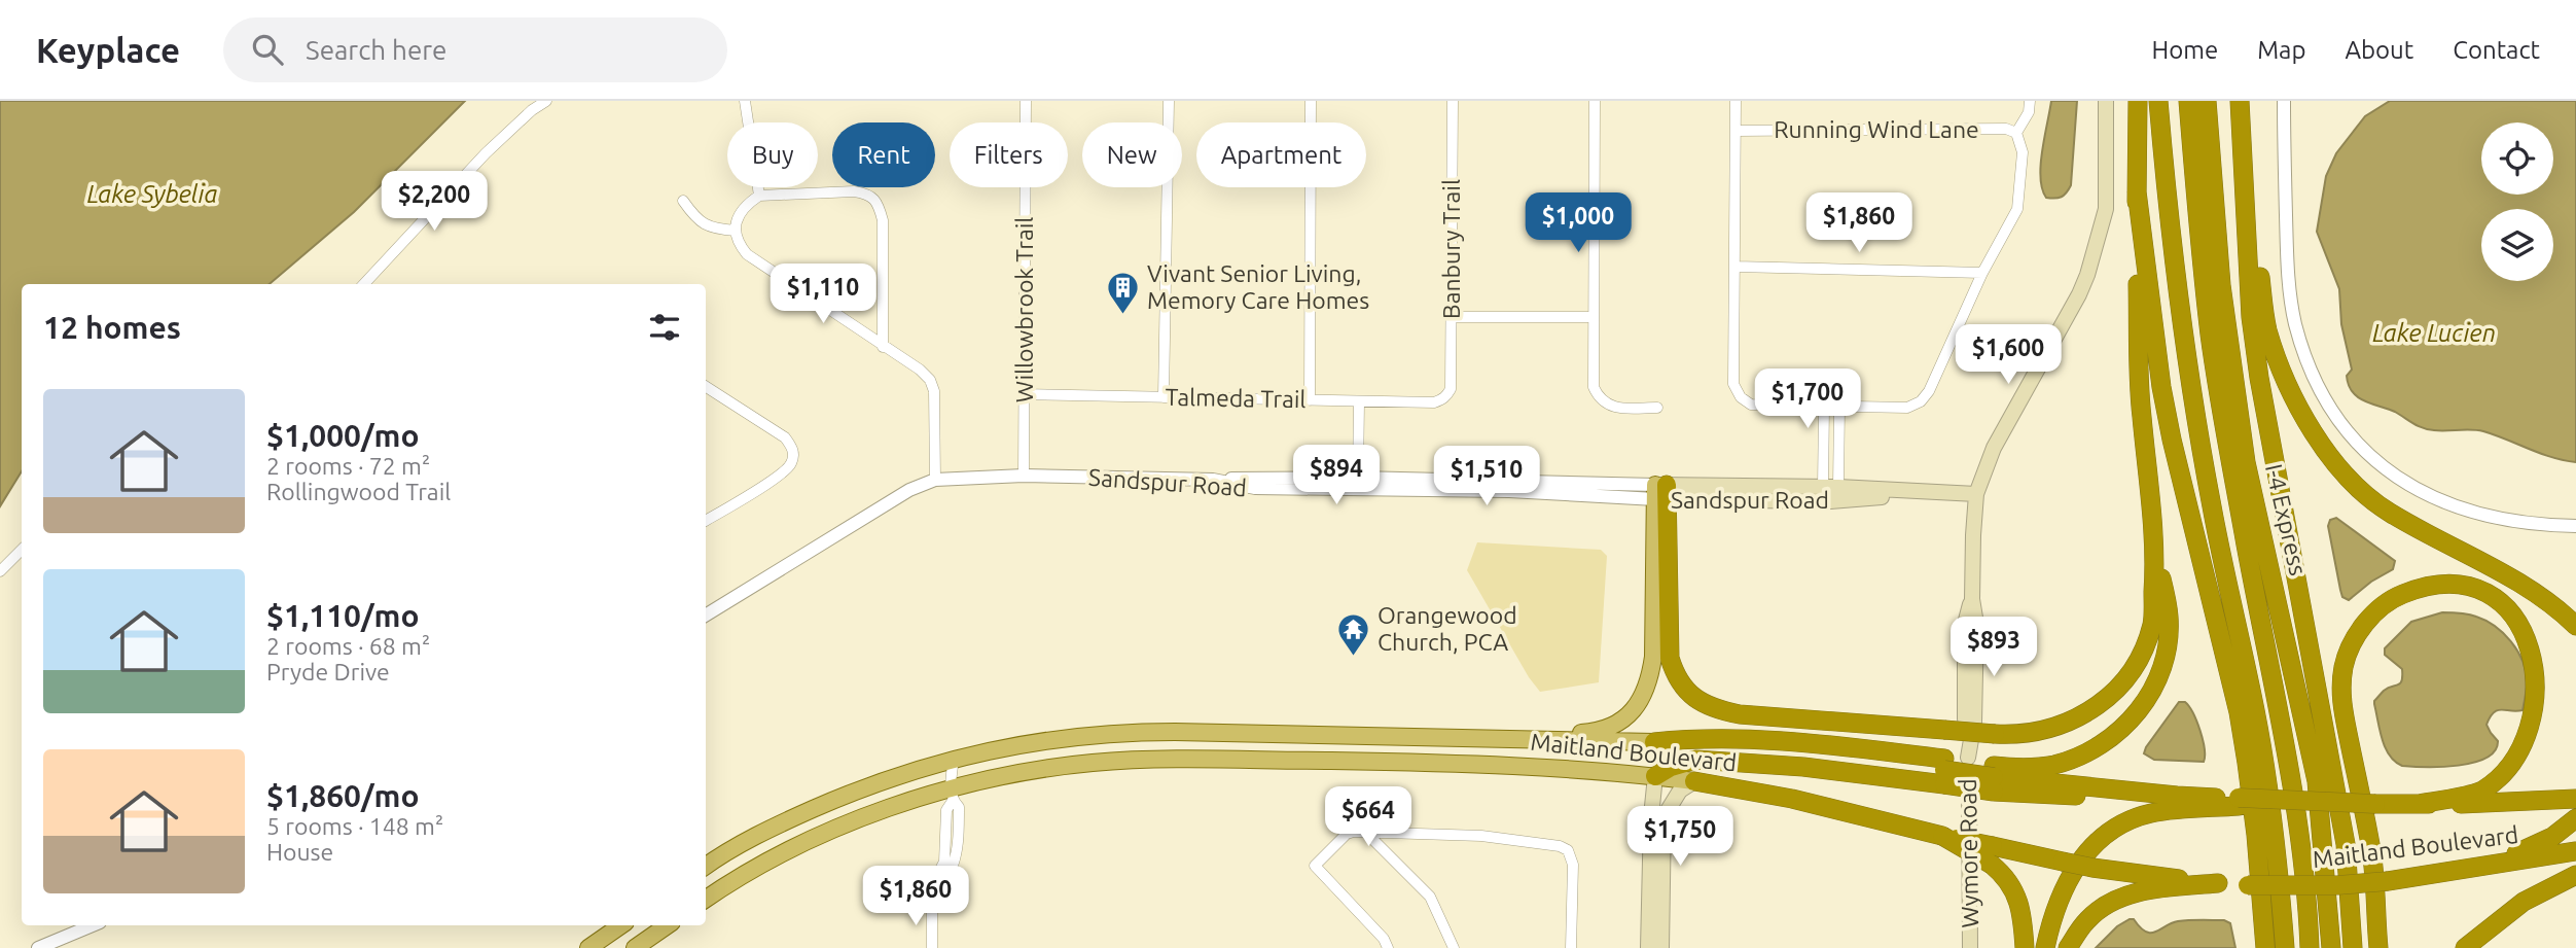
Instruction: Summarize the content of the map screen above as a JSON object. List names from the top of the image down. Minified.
{"streets":{"highway":["I-4 Express","Maitland Boulevard"],"main road":["Sandspur Road","Wymore Road"],"street":["Running Wind Lane","Banbury Trail","Willowbrook Trail","Talmeda Trail"]},"crossings":[["Banbury Trail","Talmeda Trail"],["Willowbrook Trail","Talmeda Trail"],["Willowbrook Trail","Sandspur Road"],["Sandspur Road","Wymore Road"]],"water":["Lake Sybelia","Lake Lucien"],"places":{"building":["Vivant Senior Living, Memory Care Homes"],"temple":["Orangewood Church, PCA"]},"page":{"header":"Keyplace","search":"Search here","nav":["Home","Map","About","Contact"],"chip":["Buy","Rent","Filters","New","Apartment"],"price":["$2,200","$1,000","$1,860","$1,110","$1,600","$1,700","$894","$1,510","$893","$664","$1,750","$1,860"],"heading":"12 homes","list":[{"name":"$1,000/mo","note":"2 rooms · 72 m² · Rollingwood Trail"},{"name":"$1,110/mo","note":"2 rooms · 68 m² · Pryde Drive"},{"name":"$1,860/mo","note":"5 rooms · 148 m² · House"}]}}
